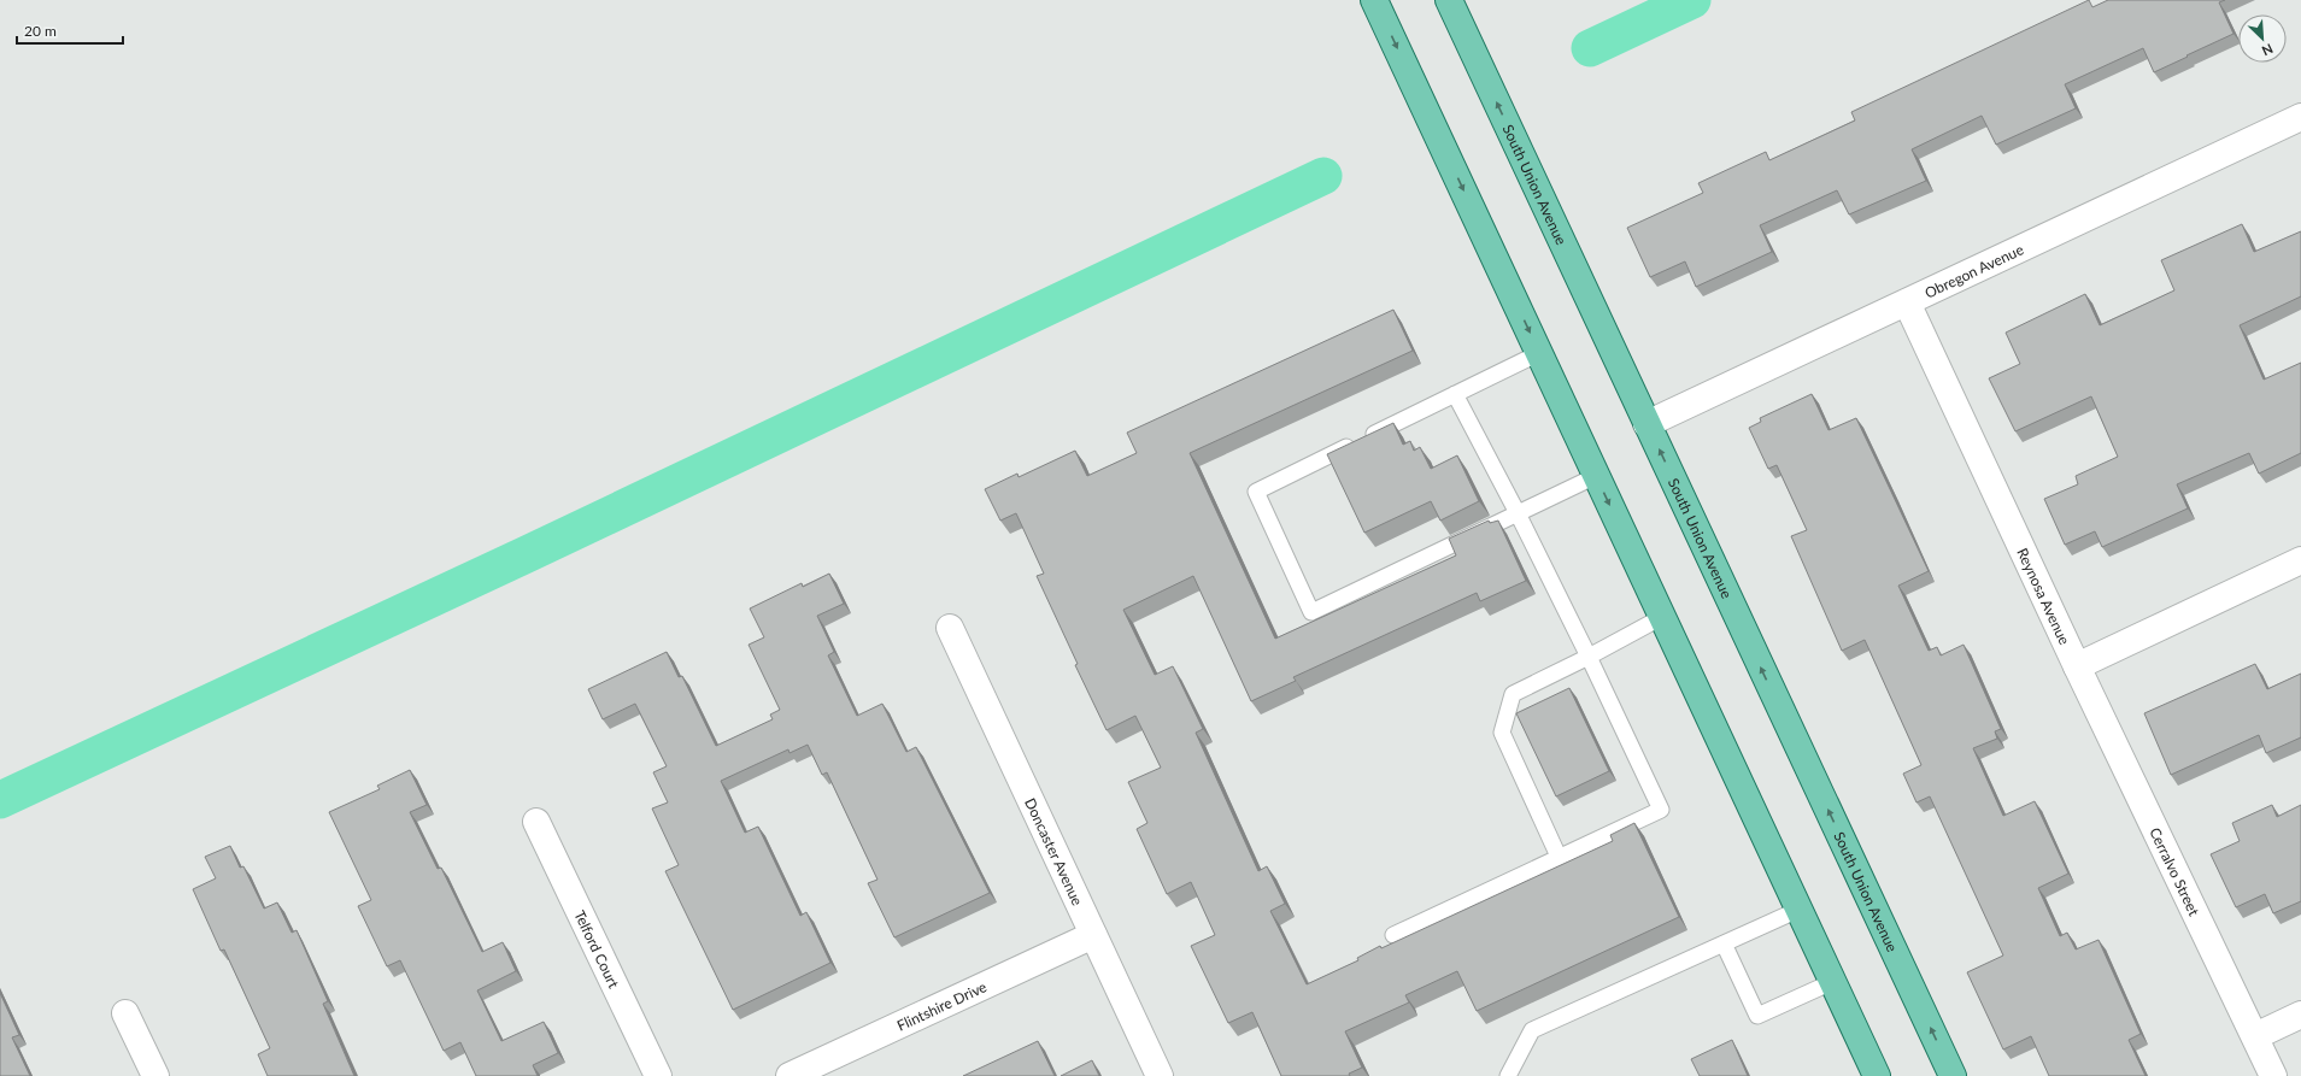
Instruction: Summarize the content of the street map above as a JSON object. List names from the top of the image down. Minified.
{"streets":{"main road":["South Union Avenue"],"street":["Obregon Avenue","Reynosa Avenue","Doncaster Avenue","Cerralvo Street","Telford Court","Flintshire Drive"]},"crossings":[["South Union Avenue","Obregon Avenue"],["Obregon Avenue","Reynosa Avenue"],["Reynosa Avenue","Cerralvo Street"],["Doncaster Avenue","Flintshire Drive"]],"scale_bar":"20 m","north":"bottom right"}
